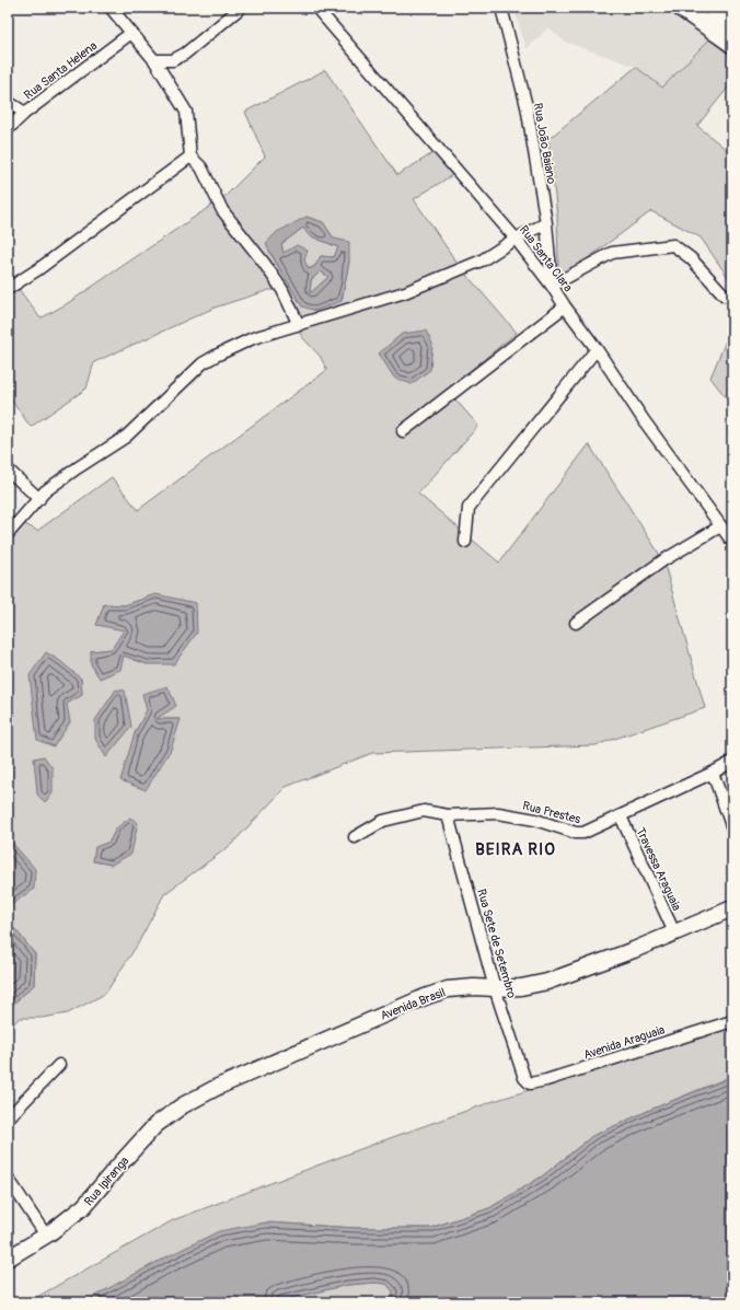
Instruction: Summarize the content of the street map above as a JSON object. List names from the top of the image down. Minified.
{"streets":{"street":["Rua Santa Helena","Rua João Baiano","Rua Santa Clara","Rua Prestes","Travessa Araguaia","Rua Sete de Setembro","Avenida Brasil","Avenida Araguaia","Rua Ipiranga"]},"crossings":[["Rua João Baiano","Rua Santa Clara"],["Rua Prestes","Travessa Araguaia"],["Rua Prestes","Rua Sete de Setembro"],["Travessa Araguaia","Avenida Brasil"],["Rua Sete de Setembro","Avenida Brasil"],["Rua Sete de Setembro","Avenida Araguaia"],["Avenida Brasil","Rua Ipiranga"]],"districts":["BEIRA RIO"]}
